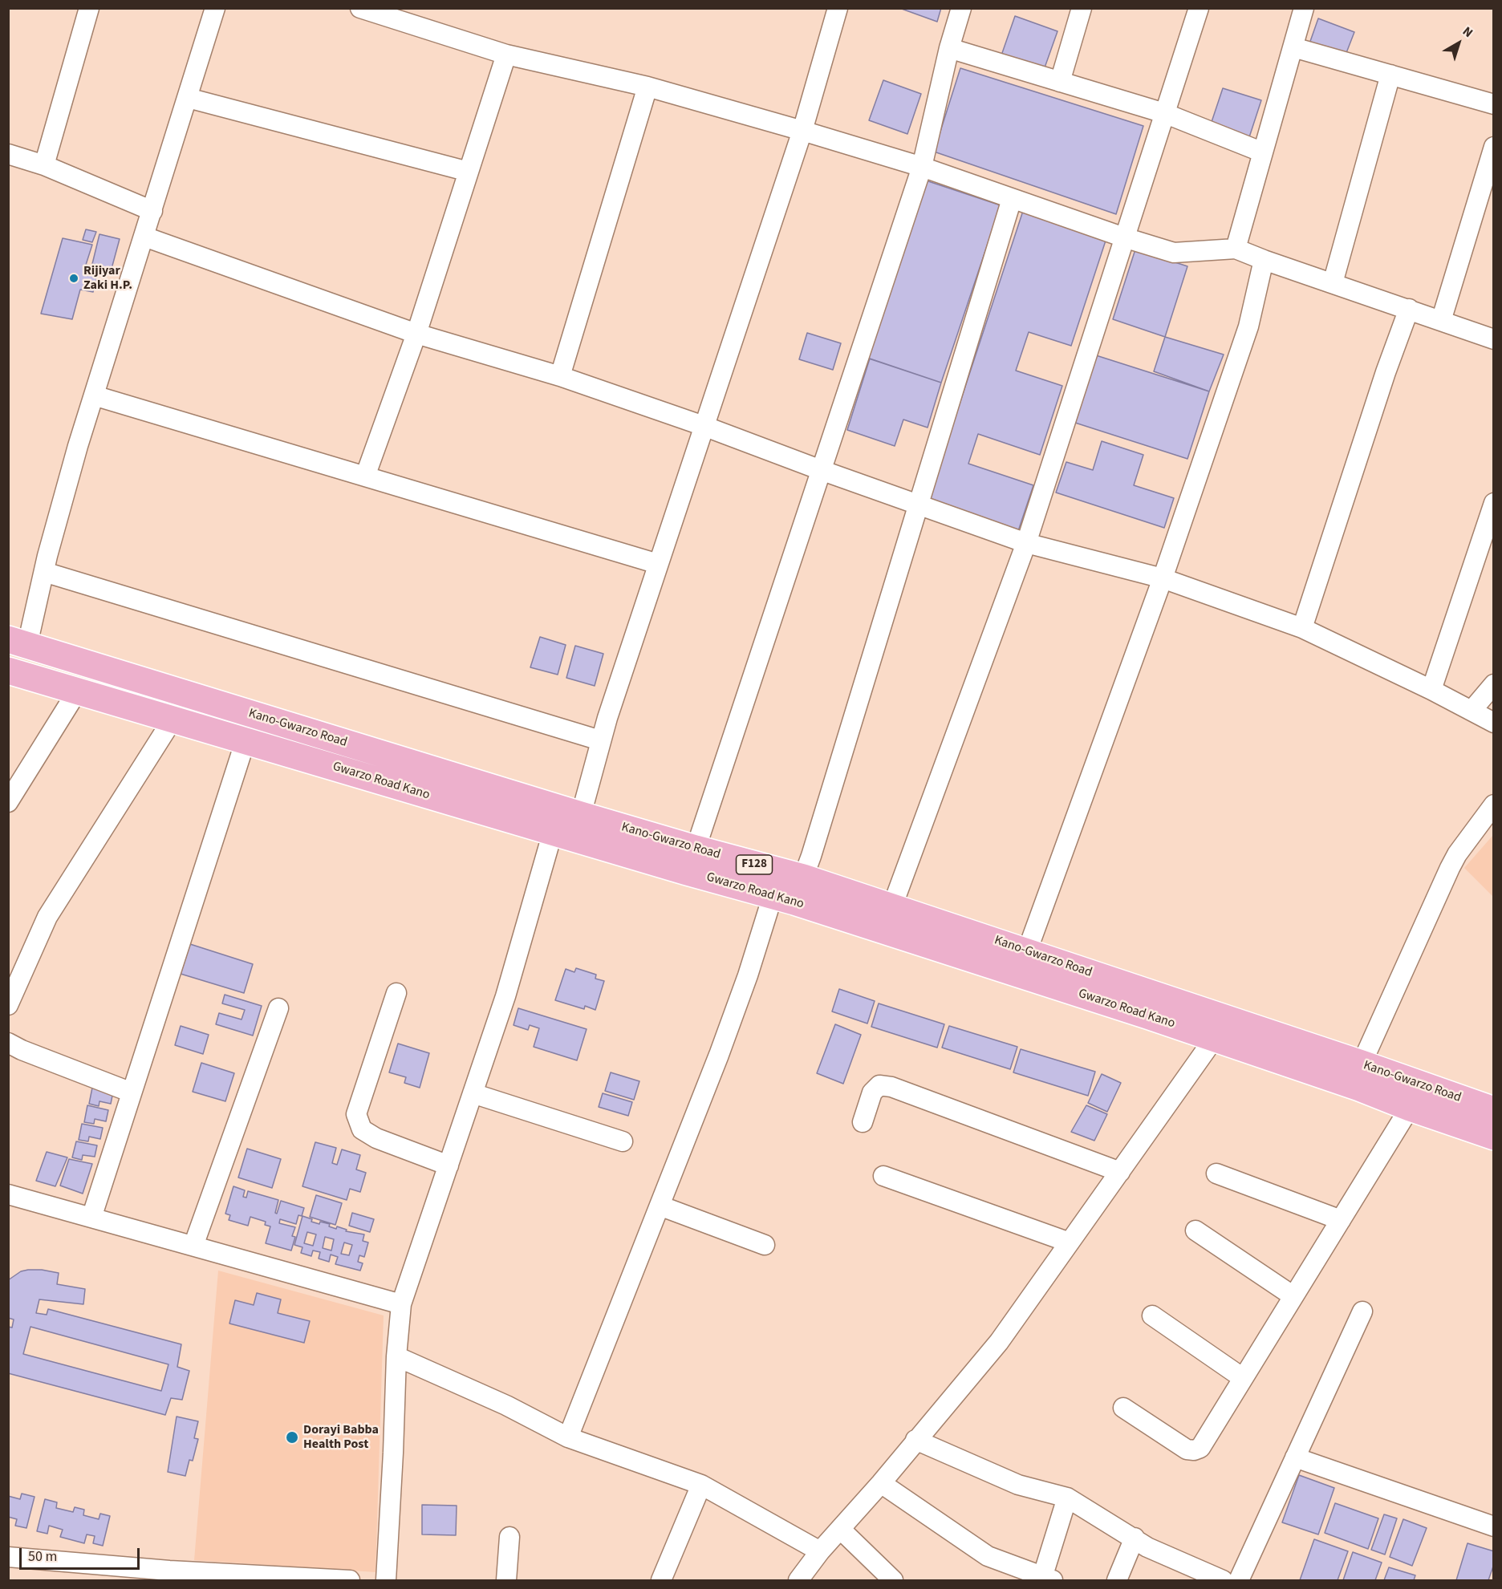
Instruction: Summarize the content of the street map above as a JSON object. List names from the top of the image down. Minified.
{"streets":{"main road":["Kano-Gwarzo Road","Gwarzo Road Kano","F128"]},"crossings":[["Kano-Gwarzo Road","Gwarzo Road Kano"]],"places":["Rijiyar Zaki H.P.","Dorayi Babba Health Post"],"scale_bar":"50 m","north":"top right"}
